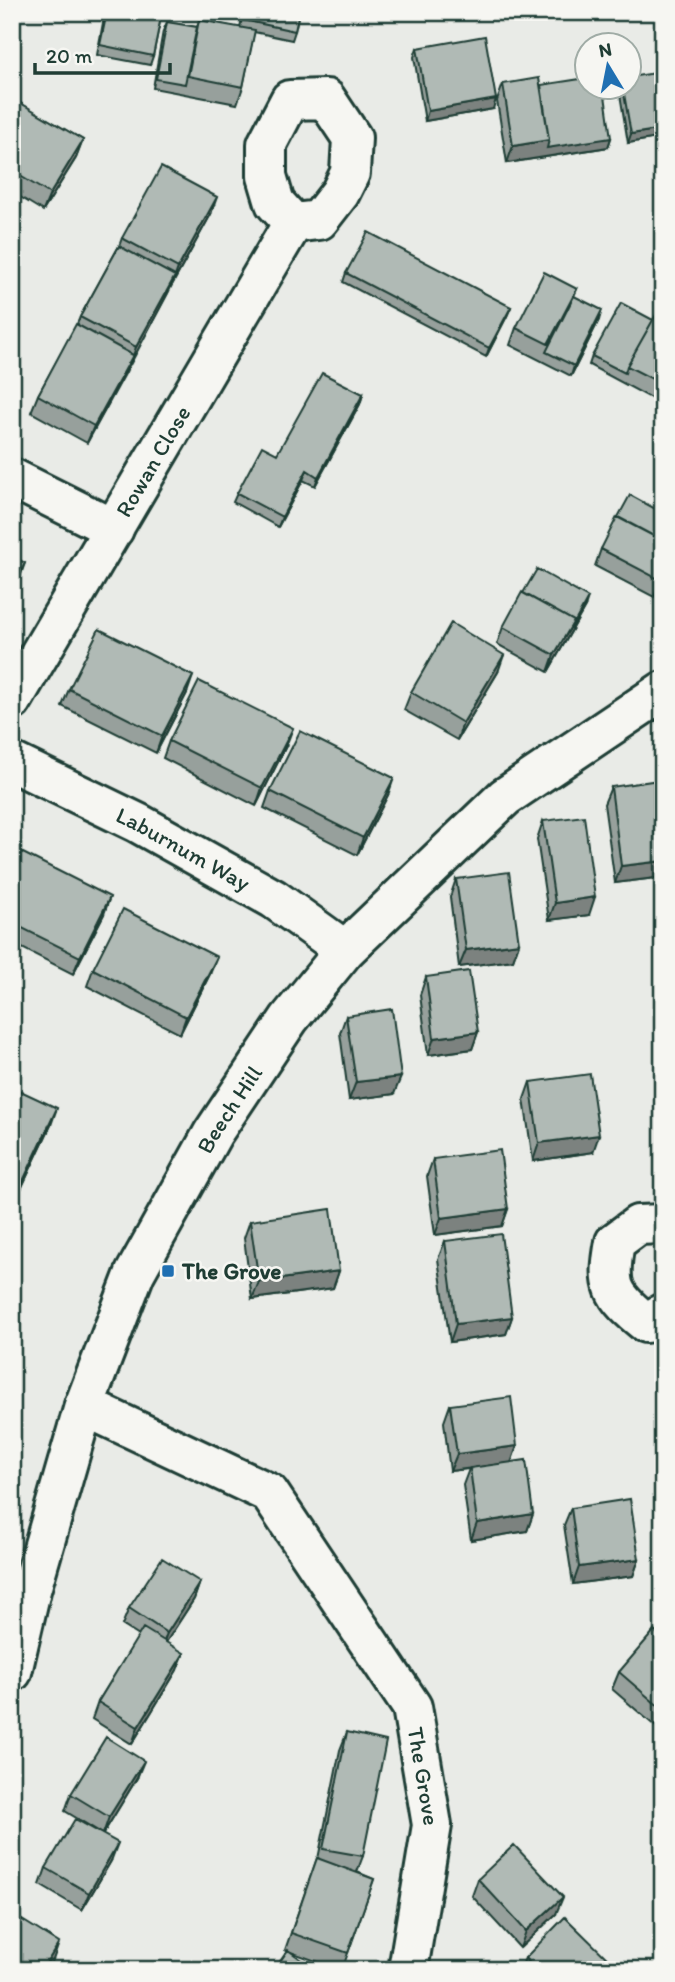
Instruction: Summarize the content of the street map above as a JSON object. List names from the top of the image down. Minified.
{"streets":{"street":["Rowan Close","Laburnum Way","Beech Hill","The Grove"]},"crossings":[["Laburnum Way","Beech Hill"],["Beech Hill","The Grove"]],"places":{"transit":["The Grove"]},"scale_bar":"20 m","north":"top"}
